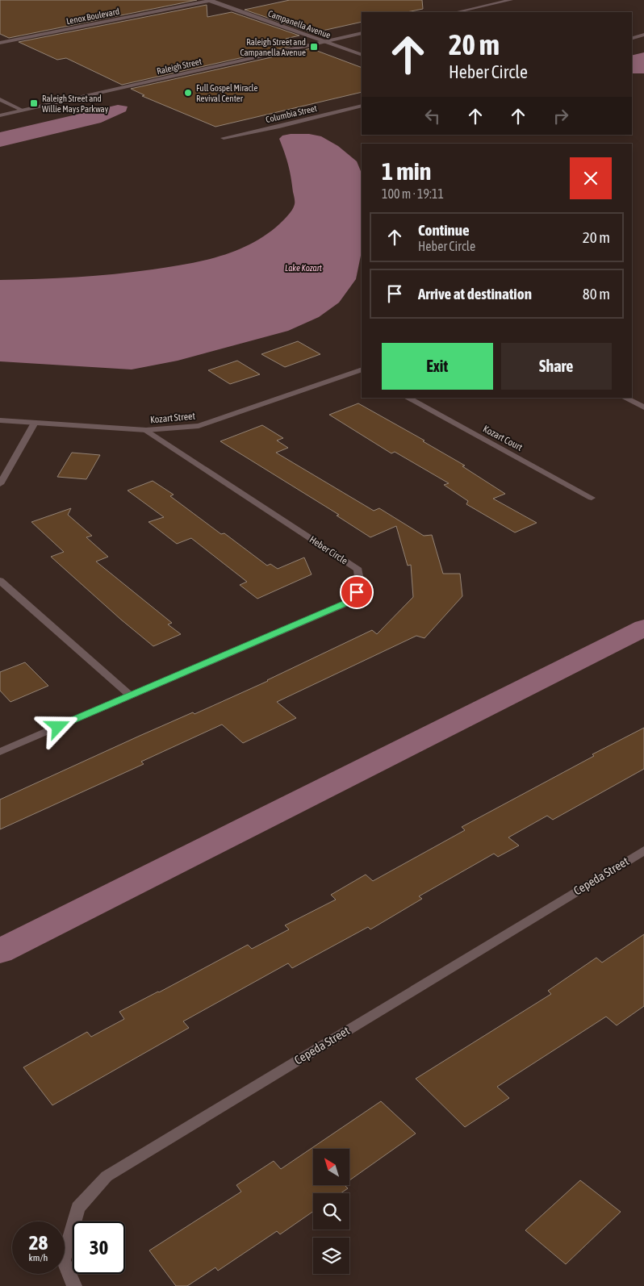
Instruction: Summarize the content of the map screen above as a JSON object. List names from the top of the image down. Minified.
{"streets":{"street":["Lenox Boulevard","Campanella Avenue","Raleigh Street","Columbia Street","Kozart Street","Kozart Court","Heber Circle","Cepeda Street"]},"crossings":[["Lenox Boulevard","Campanella Avenue"],["Campanella Avenue","Raleigh Street"],["Kozart Street","Heber Circle"]],"water":["Lake Kozart"],"places":{"transit":["Raleigh Street and Campanella Avenue","Raleigh Street and Willie Mays Parkway"],"other":["Full Gospel Miracle Revival Center"]},"north":"top left","page":{"turn":["20 m","Heber Circle"],"heading":["1 min","100 m · 19:11"],"list":[{"name":"Continue","note":"Heber Circle","value":"20 m"},{"name":"Arrive at destination","value":"80 m"}],"buttons":["Exit","Share"],"speed":"28 km/h","limit":"30"}}
